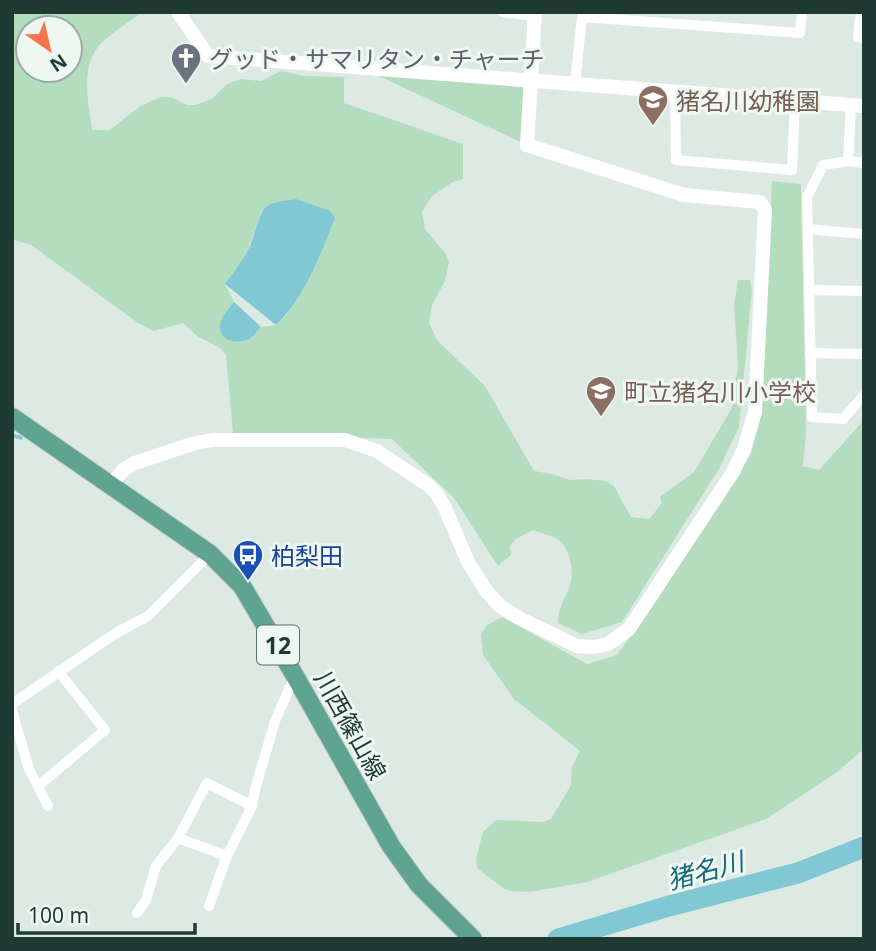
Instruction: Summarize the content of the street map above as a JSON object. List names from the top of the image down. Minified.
{"streets":{"main road":["12","川西篠山線"]},"water":["猪名川"],"places":{"church":["グッド・サマリタン・チャーチ"],"school or university":["猪名川幼稚園","町立猪名川小学校"],"bus stop":["柏梨田"]},"scale_bar":"100 m","north":"bottom right"}
